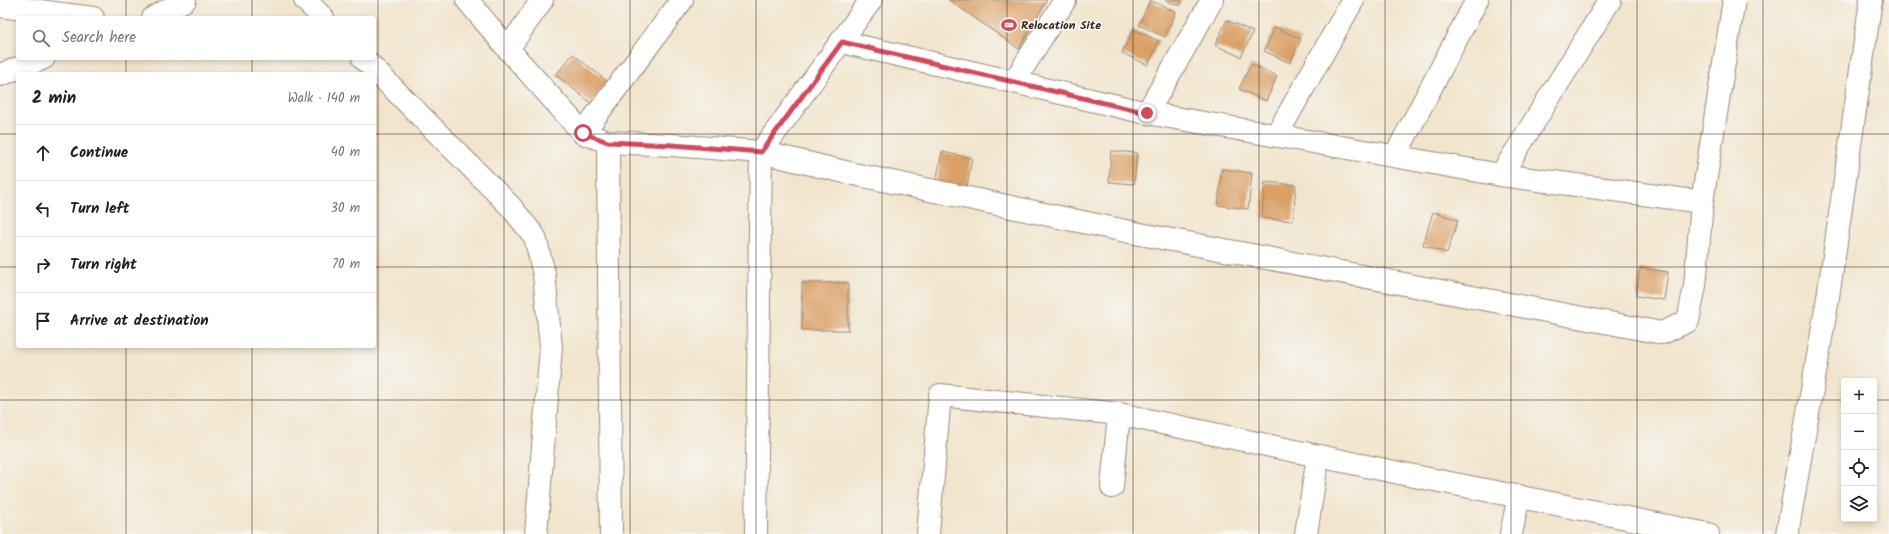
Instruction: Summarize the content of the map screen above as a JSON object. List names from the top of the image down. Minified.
{"places":{"sports":["Relocation Site"]},"page":{"search":"Search here","heading":["2 min","Walk · 140 m"],"list":[["Continue","40 m"],["Turn left","30 m"],["Turn right","70 m"],"Arrive at destination"],"map_buttons":["+","−"]}}
